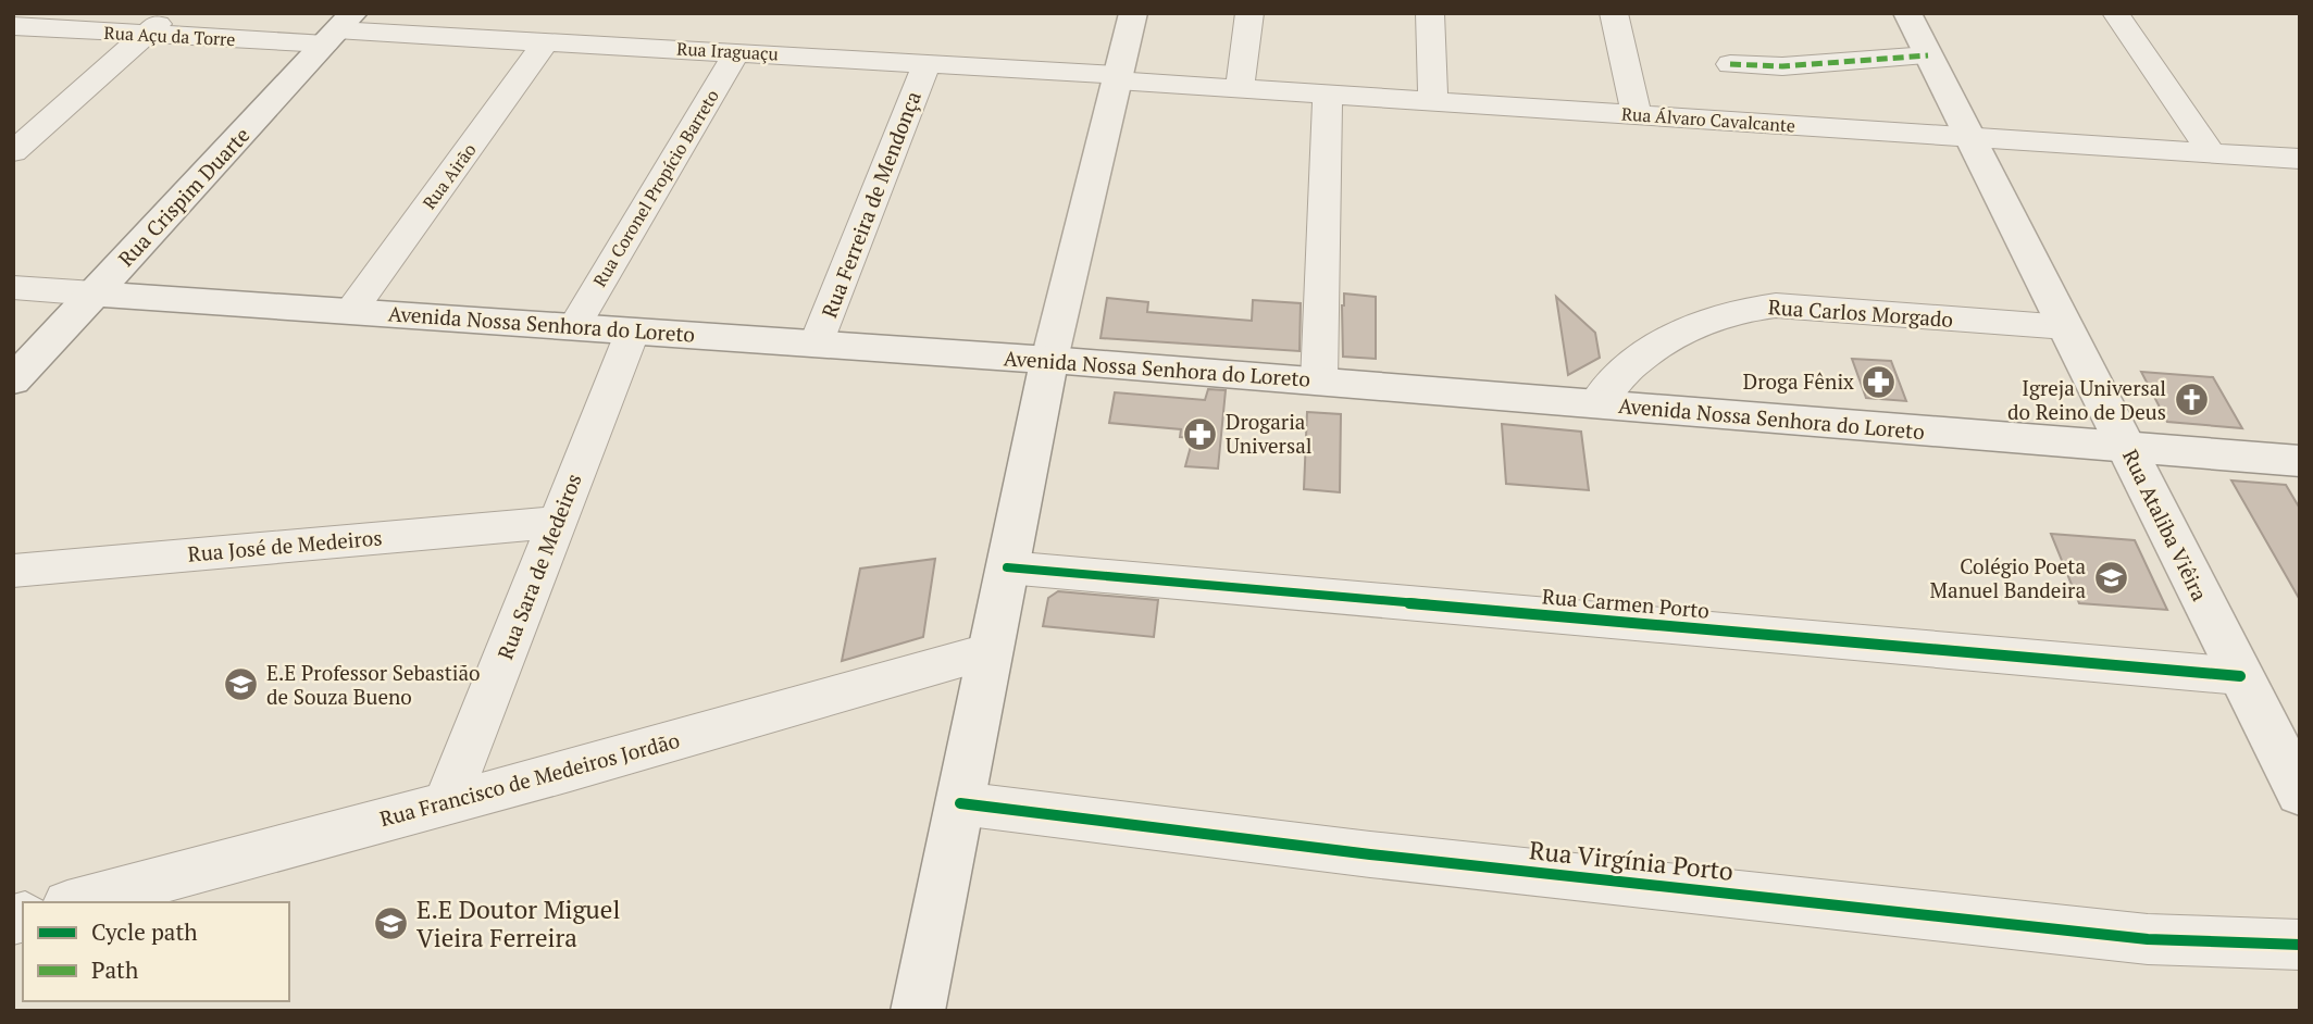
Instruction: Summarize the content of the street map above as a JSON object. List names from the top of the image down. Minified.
{"streets":{"main road":["Rua Crispim Duarte","Avenida Nossa Senhora do Loreto","Rua Ataliba Viêira"],"street":["Rua Açu da Torre","Rua Iraguaçu","Rua Álvaro Cavalcante","Rua Airão","Rua Coronel Propício Barreto","Rua Ferreira de Mendonça","Rua Carlos Morgado","Rua José de Medeiros","Rua Sara de Medeiros","Rua Carmen Porto","Rua Francisco de Medeiros Jordão","Rua Virgínia Porto"]},"crossings":[["Rua Açu da Torre","Rua Iraguaçu"],["Rua Açu da Torre","Rua Crispim Duarte"],["Rua Iraguaçu","Rua Álvaro Cavalcante"],["Rua Iraguaçu","Rua Airão"],["Rua Iraguaçu","Rua Coronel Propício Barreto"],["Rua Iraguaçu","Rua Crispim Duarte"],["Rua Iraguaçu","Rua Ferreira de Mendonça"],["Rua Álvaro Cavalcante","Rua Ataliba Viêira"],["Rua Airão","Avenida Nossa Senhora do Loreto"],["Rua Coronel Propício Barreto","Avenida Nossa Senhora do Loreto"],["Rua Crispim Duarte","Avenida Nossa Senhora do Loreto"],["Rua Ferreira de Mendonça","Avenida Nossa Senhora do Loreto"],["Rua Carlos Morgado","Avenida Nossa Senhora do Loreto"],["Rua Carlos Morgado","Rua Ataliba Viêira"],["Avenida Nossa Senhora do Loreto","Rua Ataliba Viêira"],["Avenida Nossa Senhora do Loreto","Rua Sara de Medeiros"],["Rua Ataliba Viêira","Rua Carmen Porto"],["Rua José de Medeiros","Rua Sara de Medeiros"],["Rua Sara de Medeiros","Rua Francisco de Medeiros Jordão"]],"places":{"pharmacy":["Droga Fênix","Drogaria Universal"],"church":["Igreja Universal do Reino de Deus"],"school or university":["Colégio Poeta Manuel Bandeira","E.E Professor Sebastião de Souza Bueno","E.E Doutor Miguel Vieira Ferreira"]},"legend":["Cycle path","Path"]}
